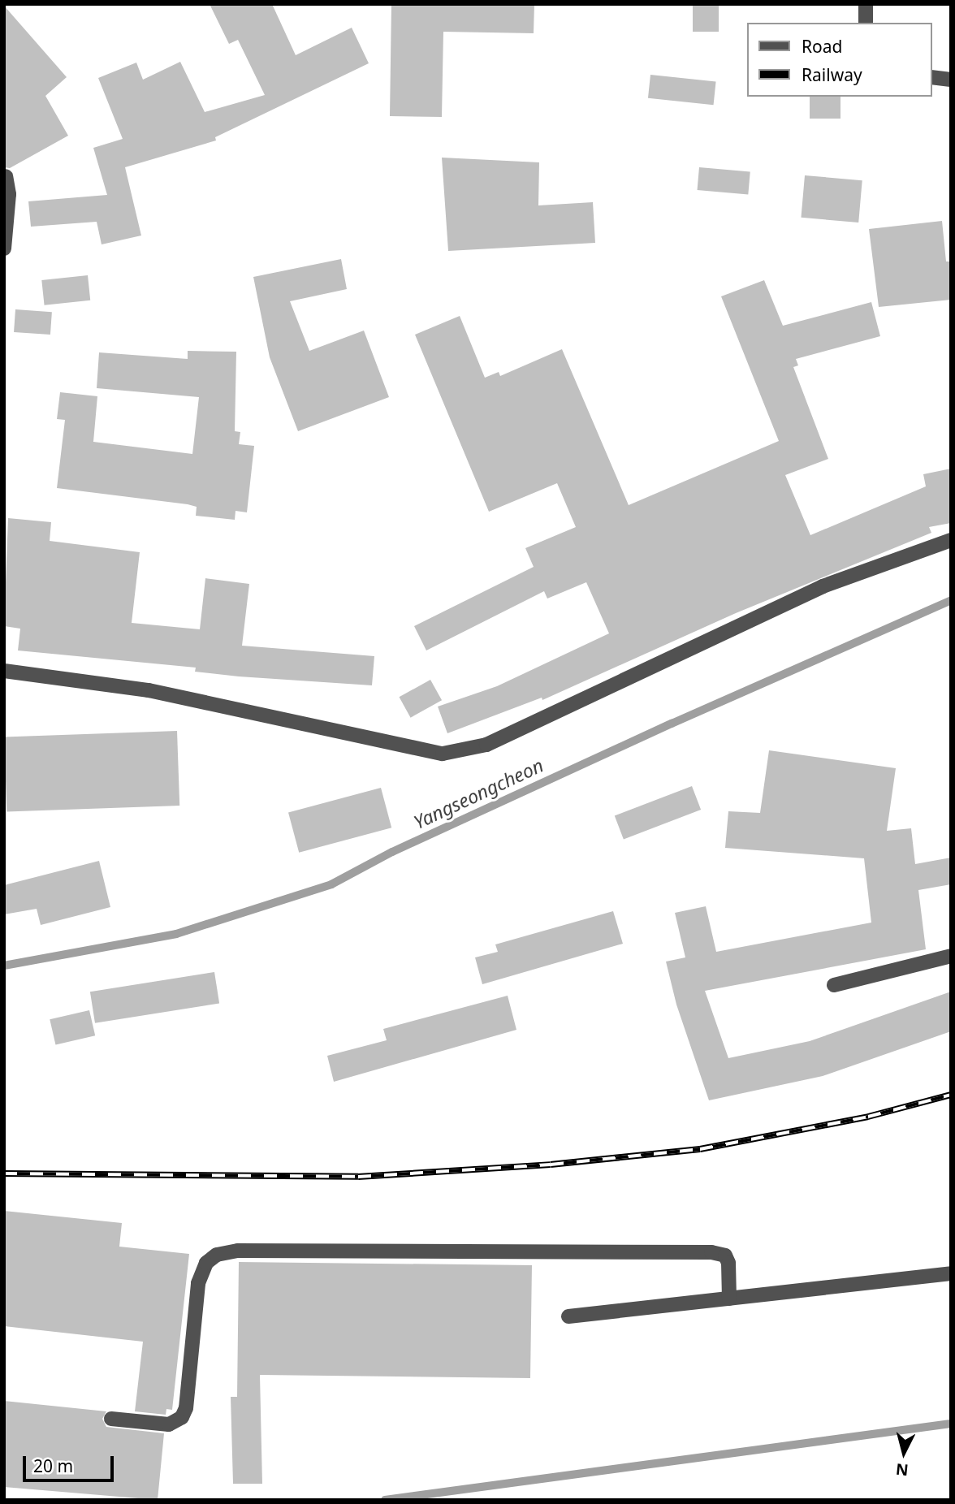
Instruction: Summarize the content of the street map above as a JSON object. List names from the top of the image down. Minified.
{"water":["Yangseongcheon"],"legend":["Road","Railway"],"scale_bar":"20 m","north":"bottom"}
